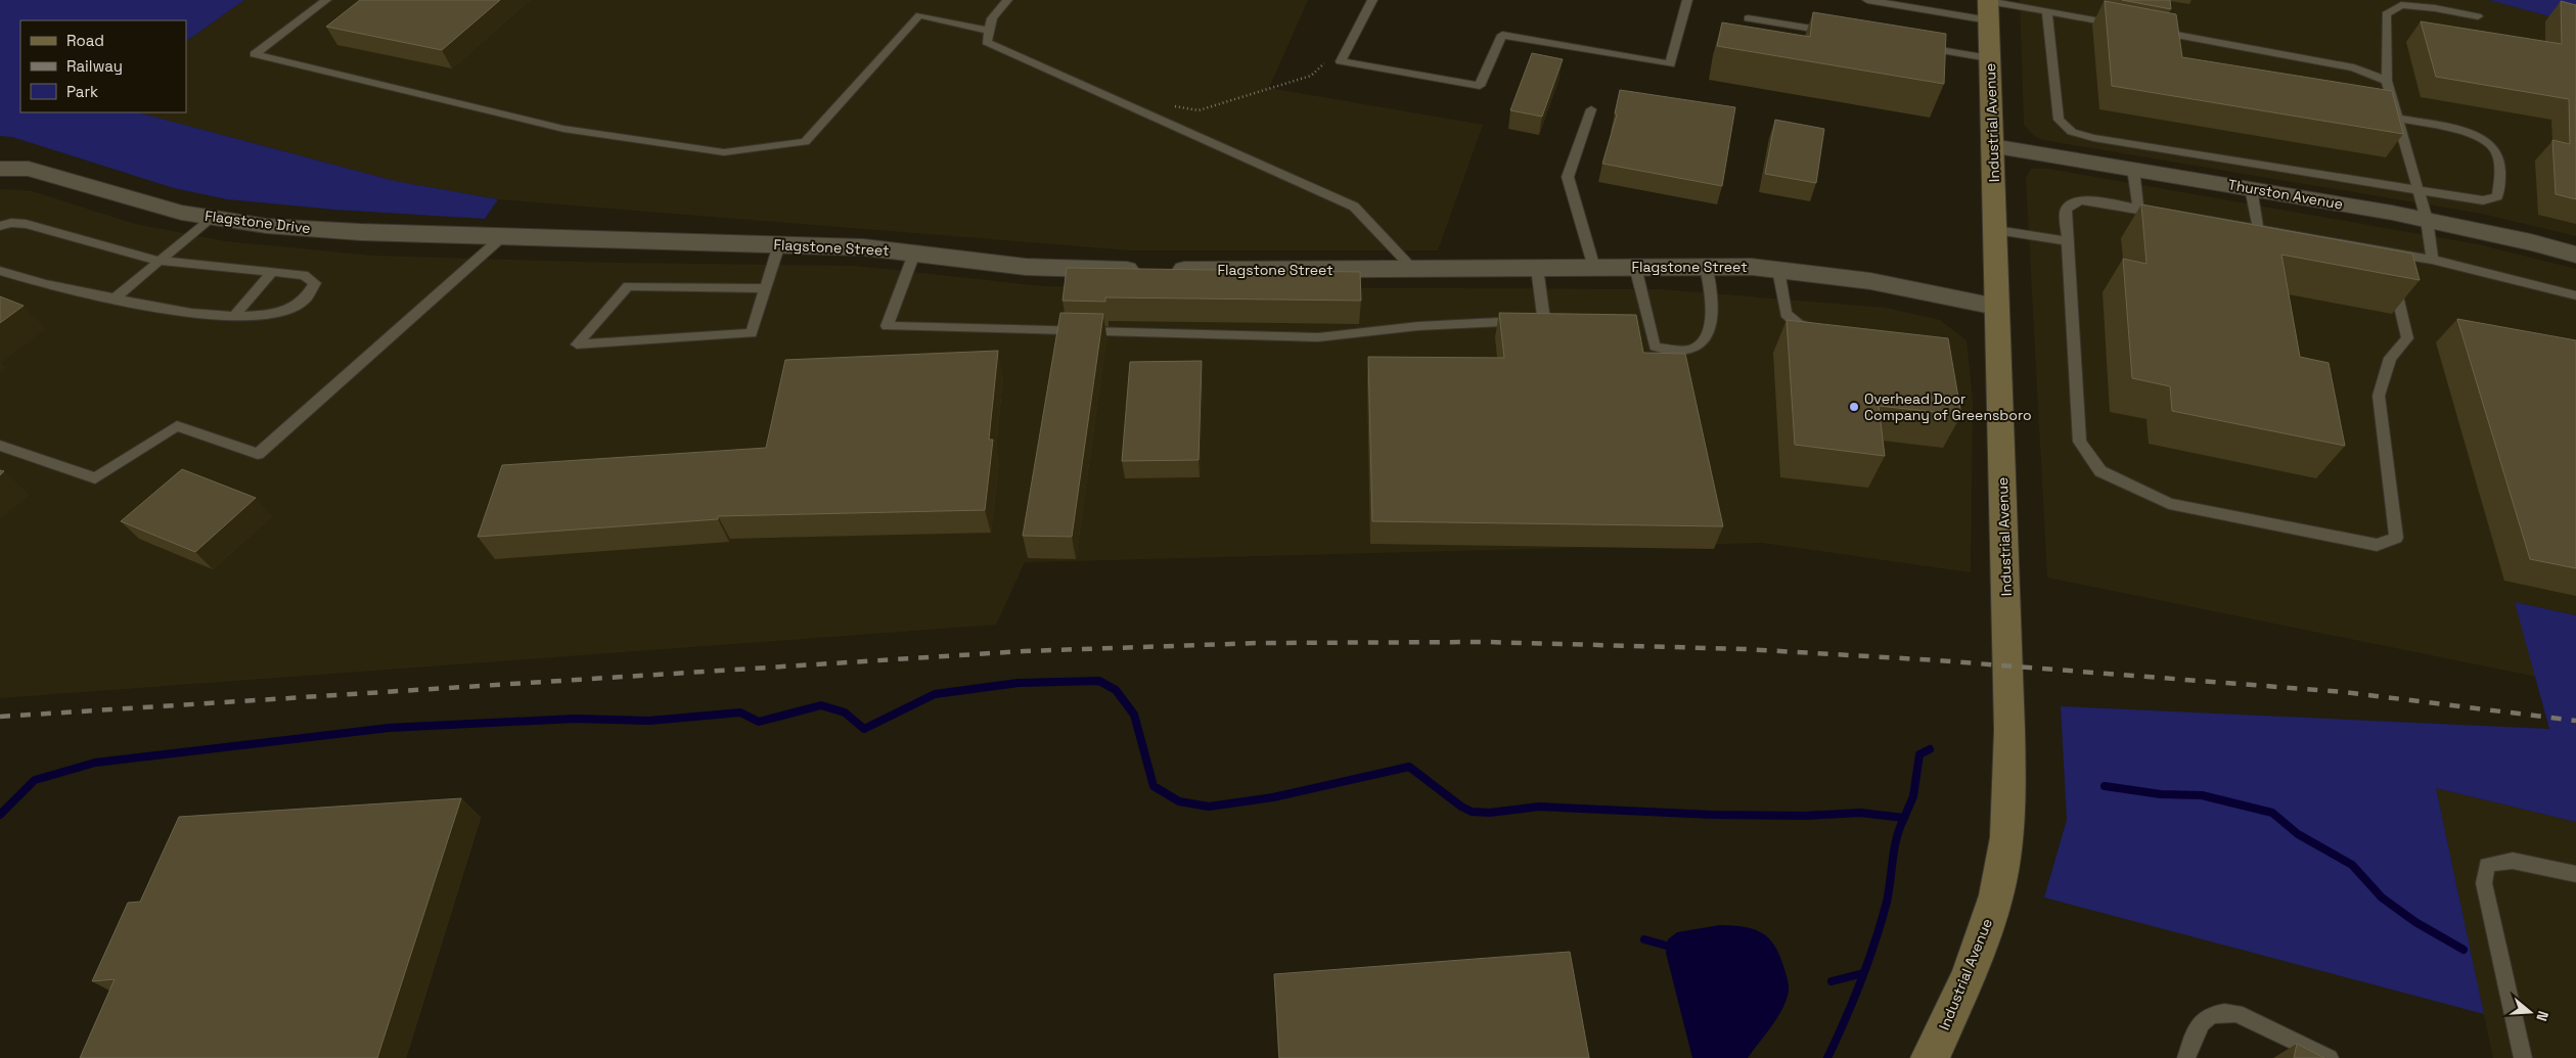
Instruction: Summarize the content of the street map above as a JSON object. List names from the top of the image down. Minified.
{"streets":{"main road":["Industrial Avenue"],"street":["Thurston Avenue","Flagstone Drive","Flagstone Street"]},"crossings":[["Industrial Avenue","Thurston Avenue"],["Industrial Avenue","Flagstone Street"],["Flagstone Drive","Flagstone Street"]],"places":["Overhead Door Company of Greensboro"],"legend":["Road","Railway","Park"],"north":"right"}
